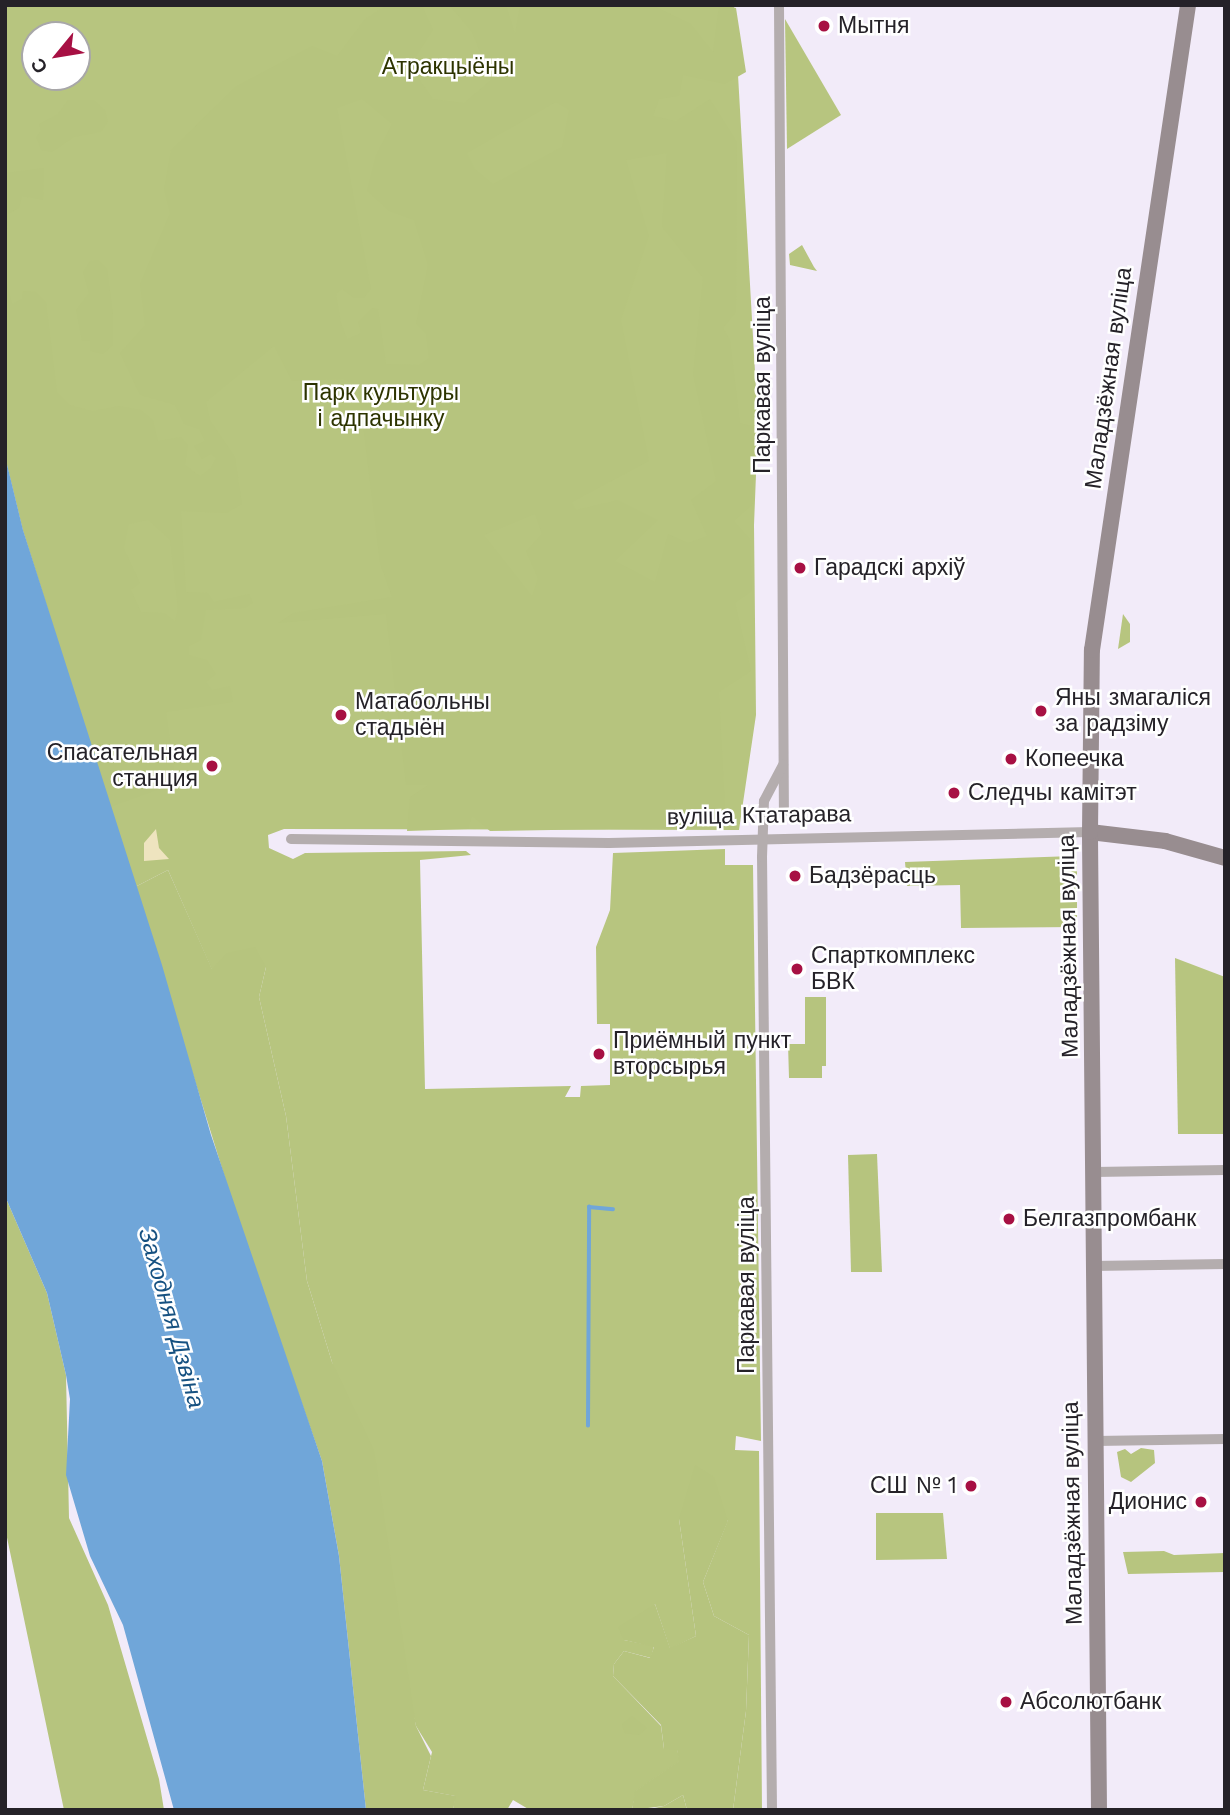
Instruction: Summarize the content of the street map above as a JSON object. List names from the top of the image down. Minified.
{"streets":{"street":["Маладзёжная вуліца","Паркавая вуліца","вуліца Ктатарава"]},"crossings":[["Маладзёжная вуліца","вуліца Ктатарава"],["Паркавая вуліца","вуліца Ктатарава"]],"water":["Заходняя Дзвіна"],"parks":["Атракцыёны","Парк культуры і адпачынку"],"places":["Мытня","Гарадскі архіў","Яны змагаліся за радзіму","Матабольны стадыён","Копеечка","Спасательная станция","Следчы камітэт","Бадзёрасць","Спарткомплекс БВК","Приёмный пункт вторсырья","Белгазпромбанк","СШ № 1","Дионис","Абсолютбанк"],"north":"bottom left"}
